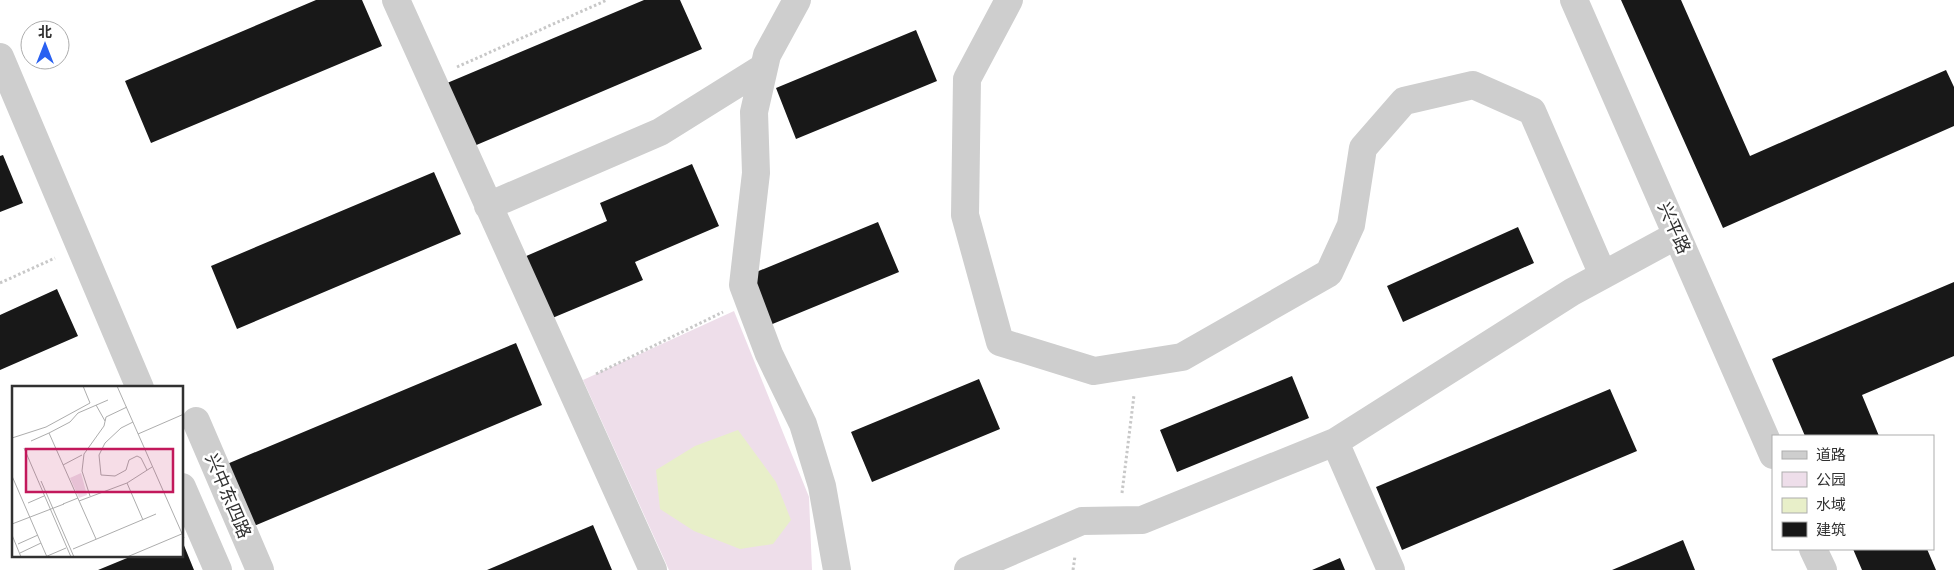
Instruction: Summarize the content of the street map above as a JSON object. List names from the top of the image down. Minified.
{"streets":{"street":["兴平路","兴中东四路"]},"legend":["道路","公园","水域","建筑"],"north":"top"}
